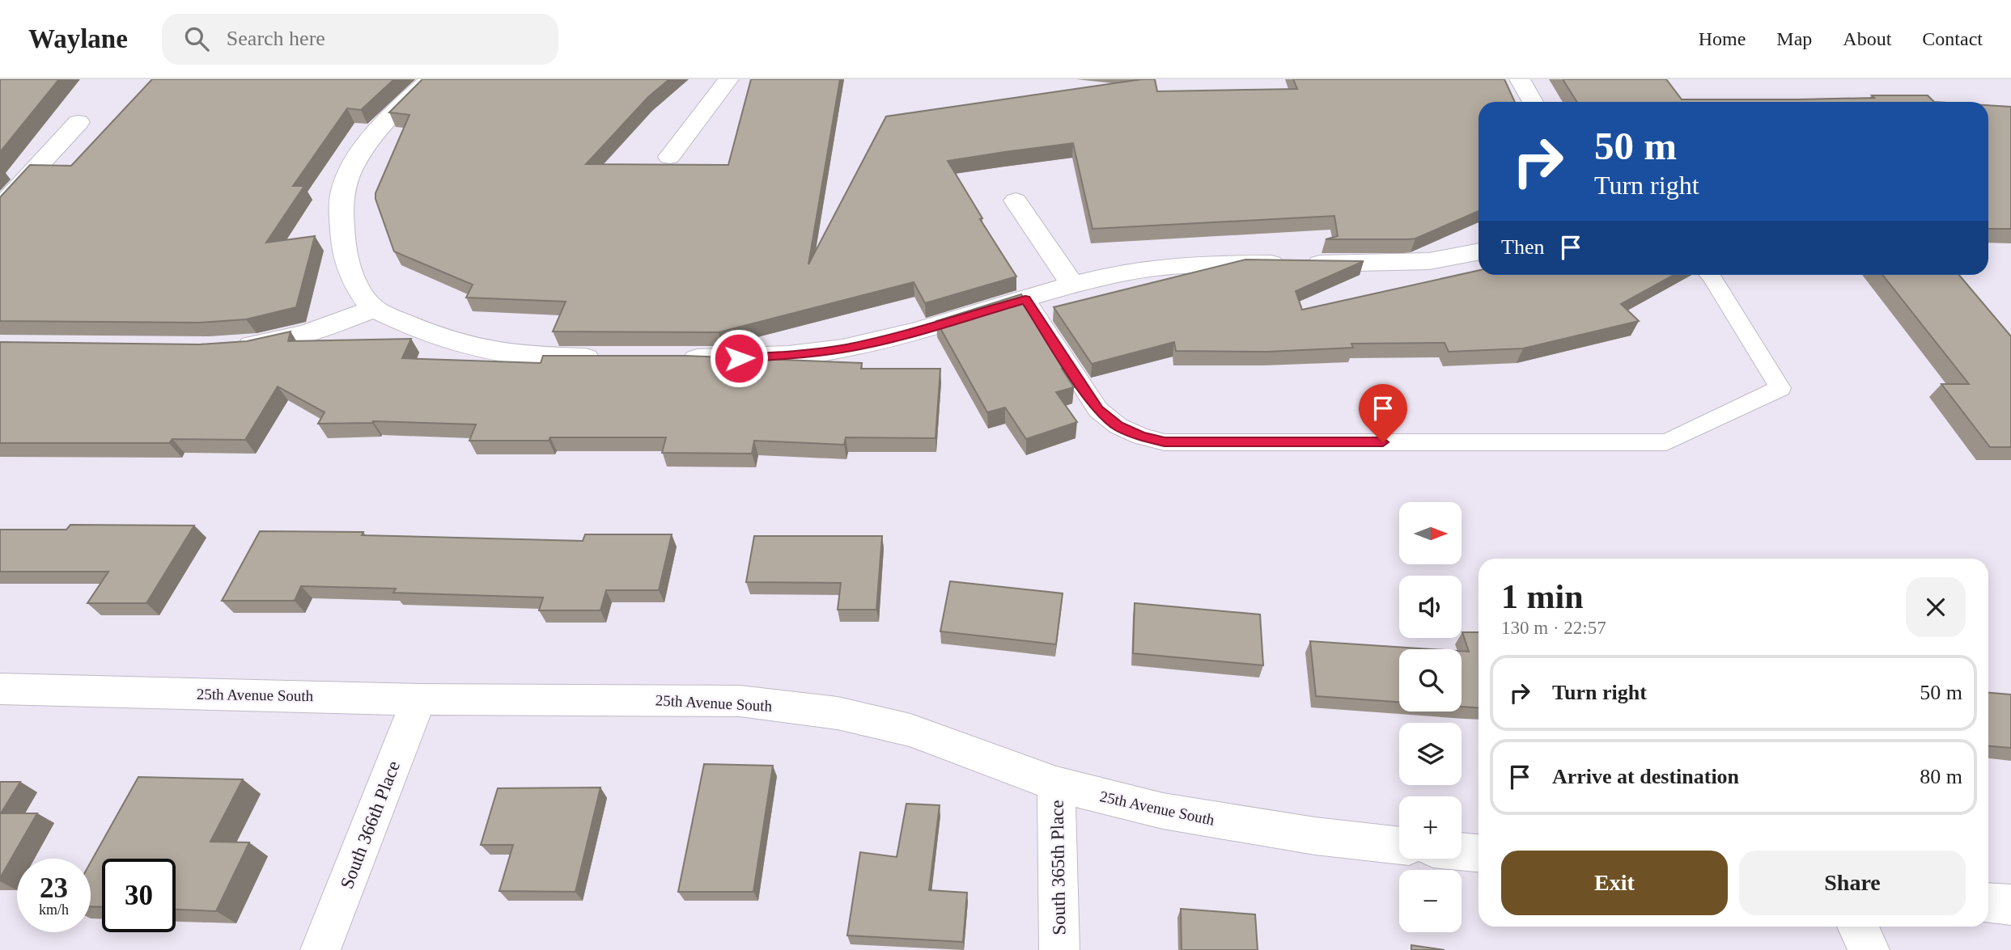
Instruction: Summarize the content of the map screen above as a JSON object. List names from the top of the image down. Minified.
{"streets":{"street":["25th Avenue South","South 366th Place","South 365th Place"]},"crossings":[["25th Avenue South","South 366th Place"],["25th Avenue South","South 365th Place"]],"north":"right","page":{"header":"Waylane","search":"Search here","nav":["Home","Map","About","Contact"],"turn":["50 m","Turn right"],"then":"Then","map_buttons":["+","−"],"heading":["1 min","130 m · 22:57"],"list":[{"name":"Turn right","value":"50 m"},{"name":"Arrive at destination","value":"80 m"}],"buttons":["Exit","Share"],"speed":"23 km/h","limit":"30"}}
